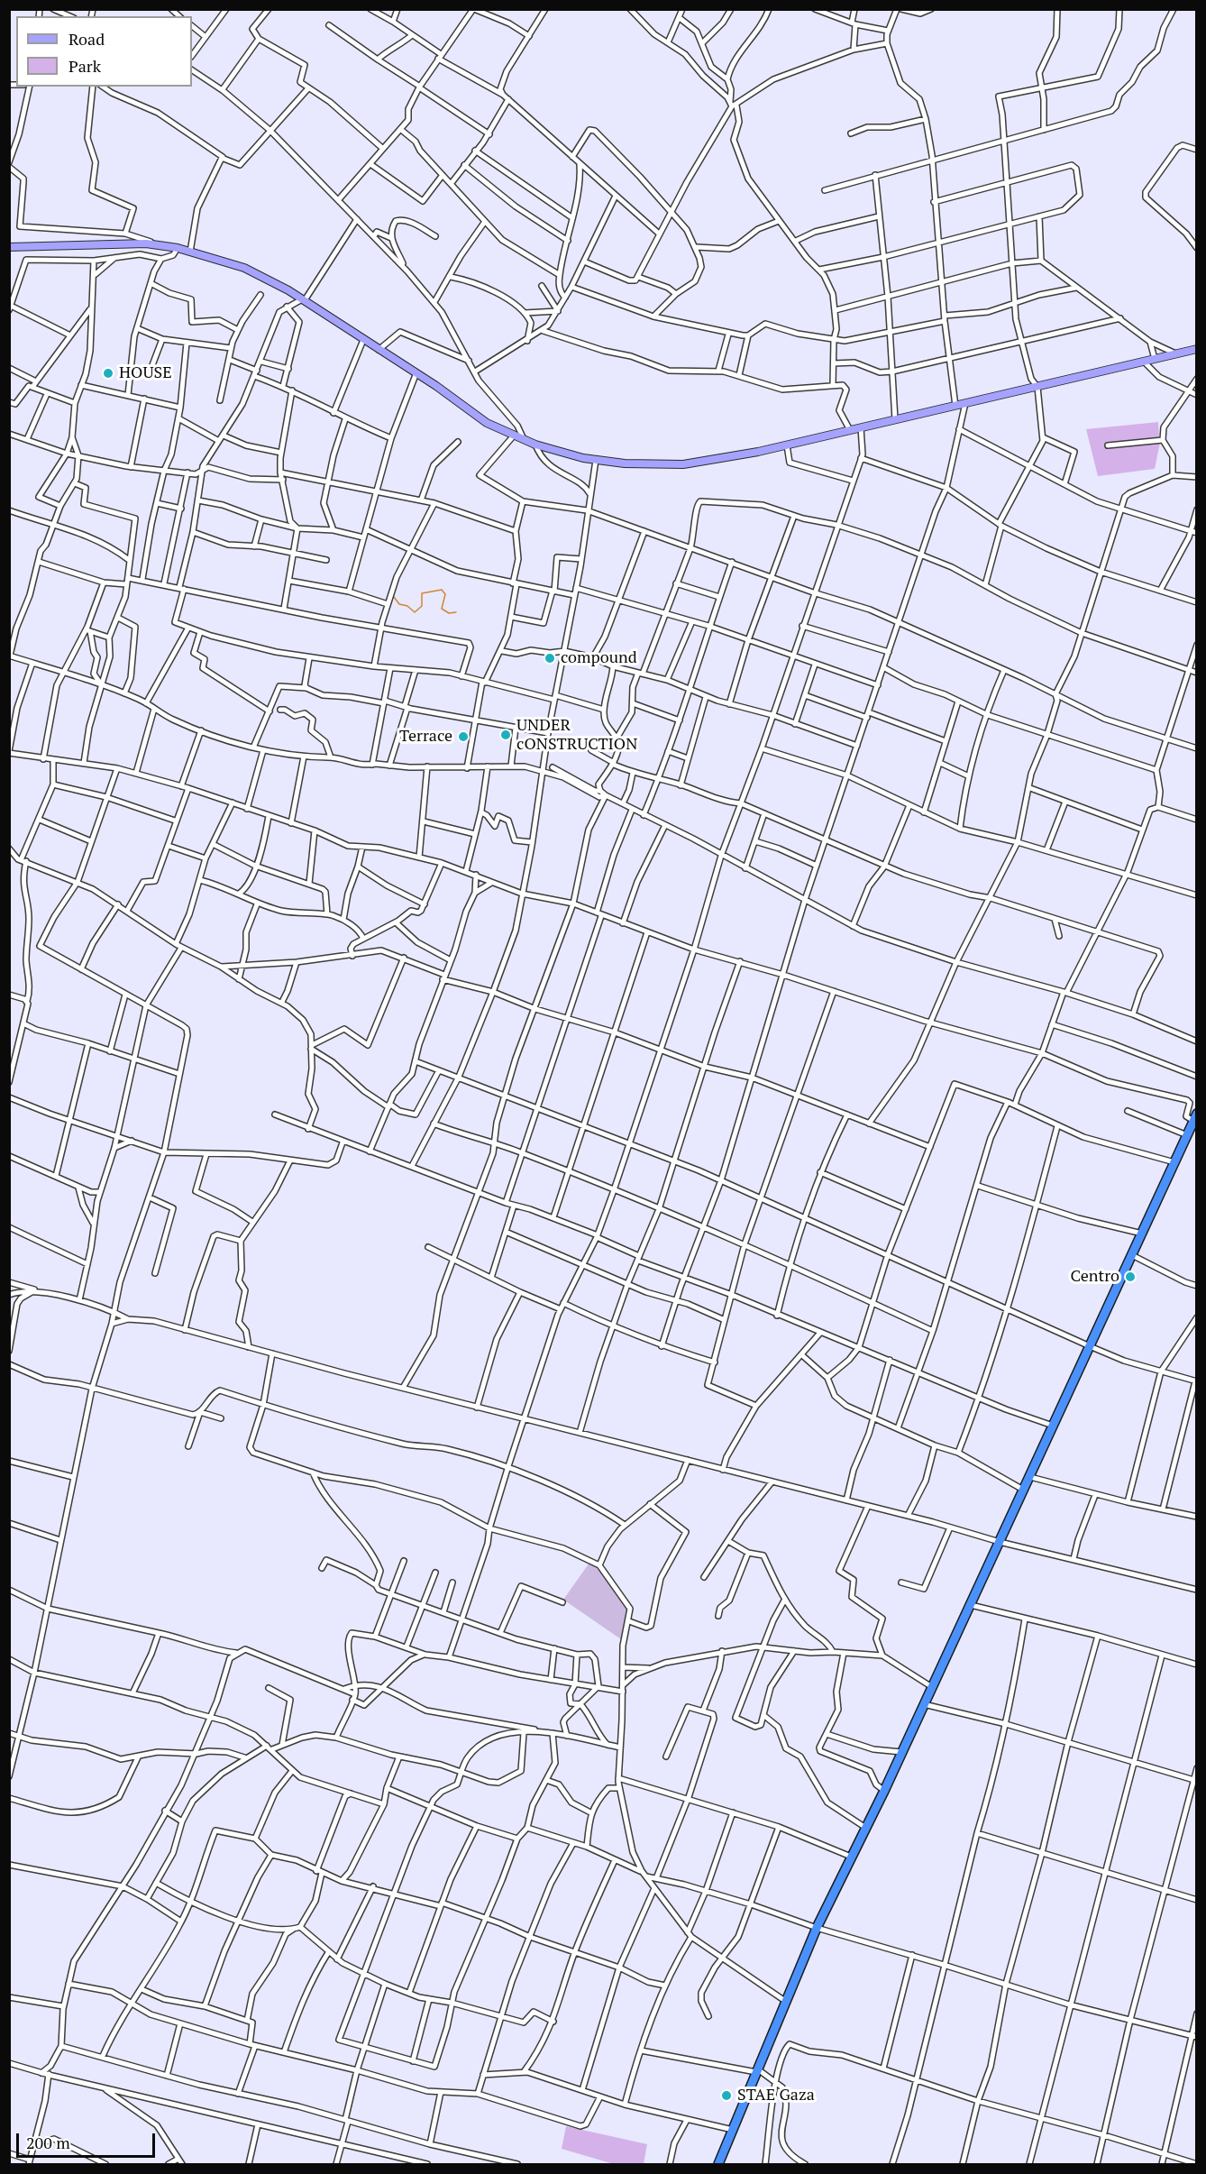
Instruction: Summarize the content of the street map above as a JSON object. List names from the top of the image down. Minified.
{"places":["HOUSE","compound","UNDER cONSTRUCTION","Terrace","Centro","STAE Gaza"],"legend":["Road","Park"],"scale_bar":"200 m"}
